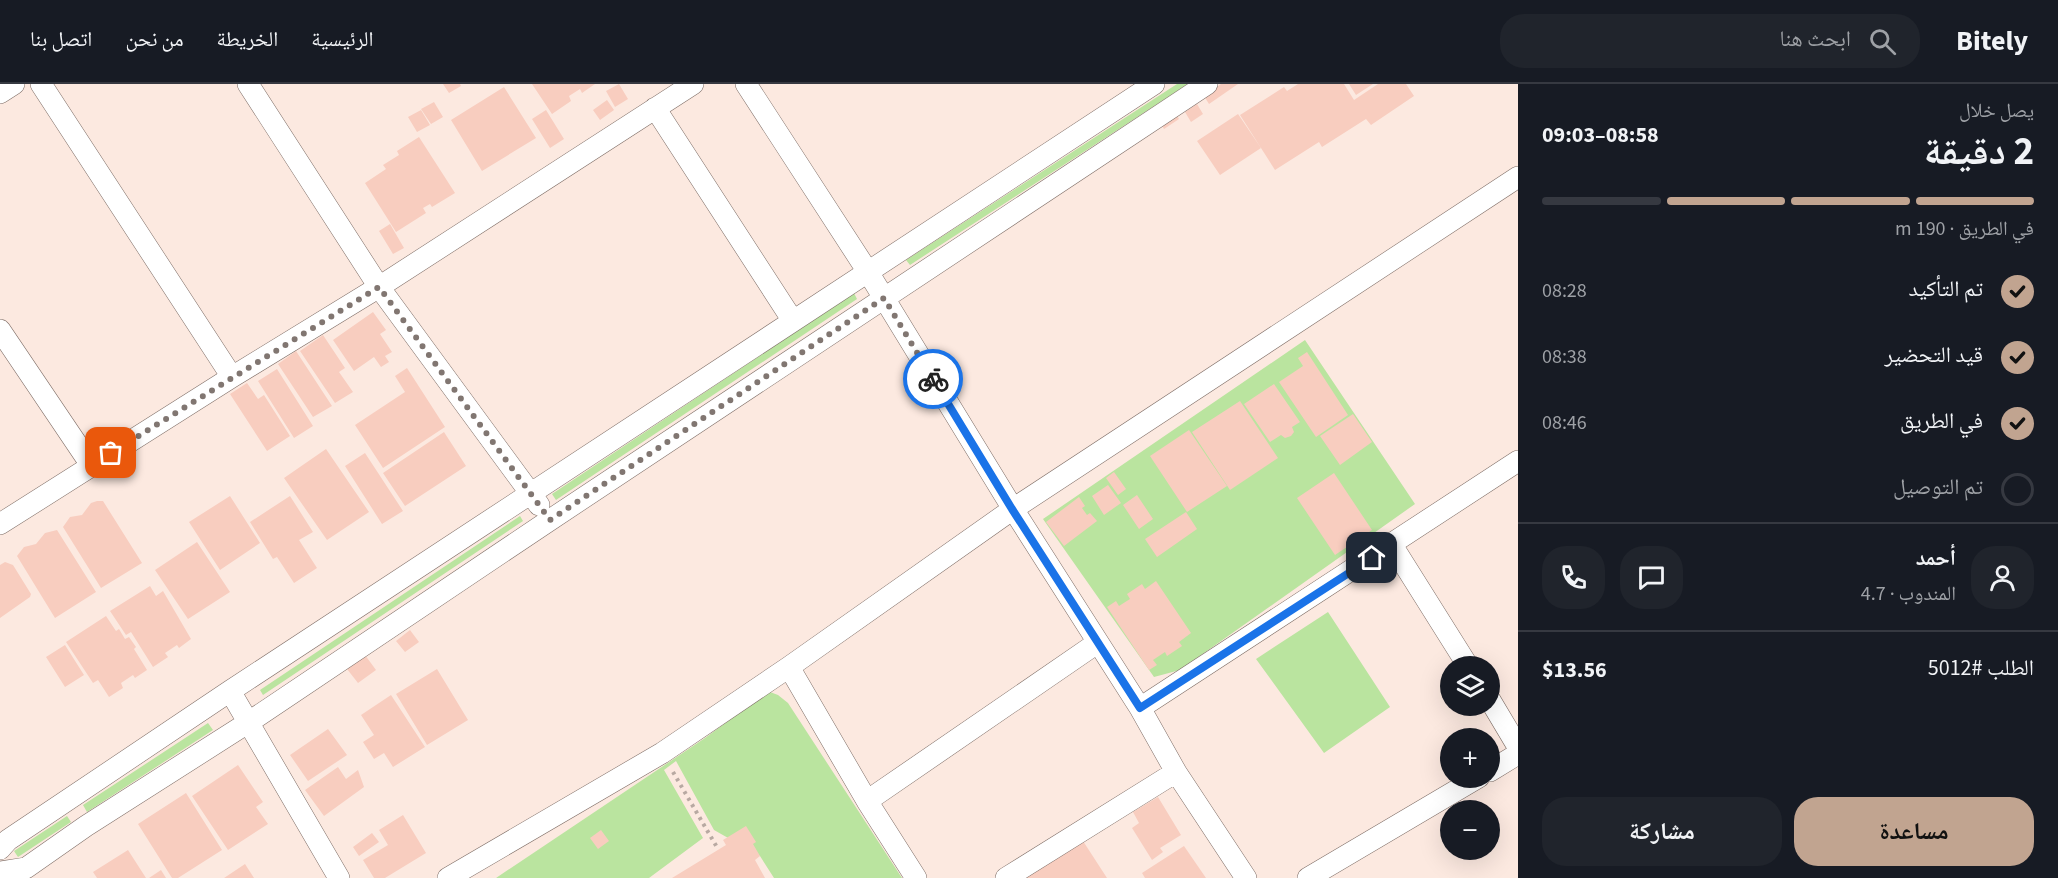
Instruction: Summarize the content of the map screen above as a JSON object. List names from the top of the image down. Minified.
{"page":{"header":"Bitely","search":"ابحث هنا","nav":["الرئيسية","الخريطة","من نحن","اتصل بنا"],"heading":["2 دقيقة","يصل خلال","08:58–09:03"],"panel":["أحمد","المندوب · 4.7","الطلب #5012","$13.56"],"bar":"في الطريق · 190 m","list":[["تم التأكيد","08:28"],["قيد التحضير","08:38"],["في الطريق","08:46"],"تم التوصيل"],"map_buttons":["+","−"],"buttons":["مساعدة","مشاركة"]}}
